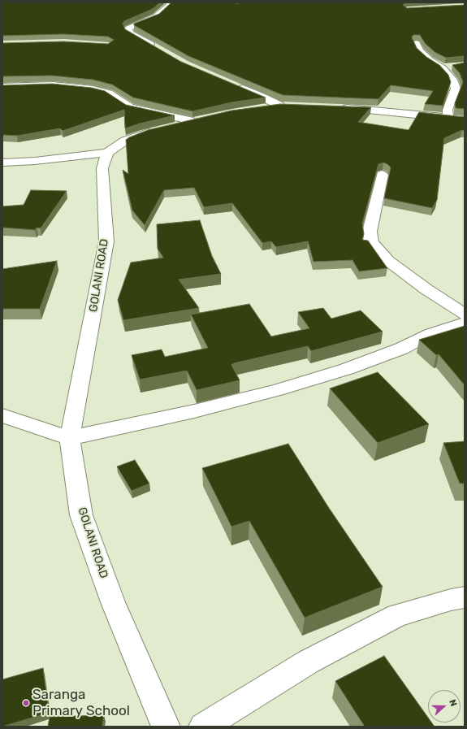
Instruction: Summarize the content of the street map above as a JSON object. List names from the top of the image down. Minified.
{"streets":{"street":["GOLANI ROAD"]},"places":["Saranga Primary School"],"north":"right"}
